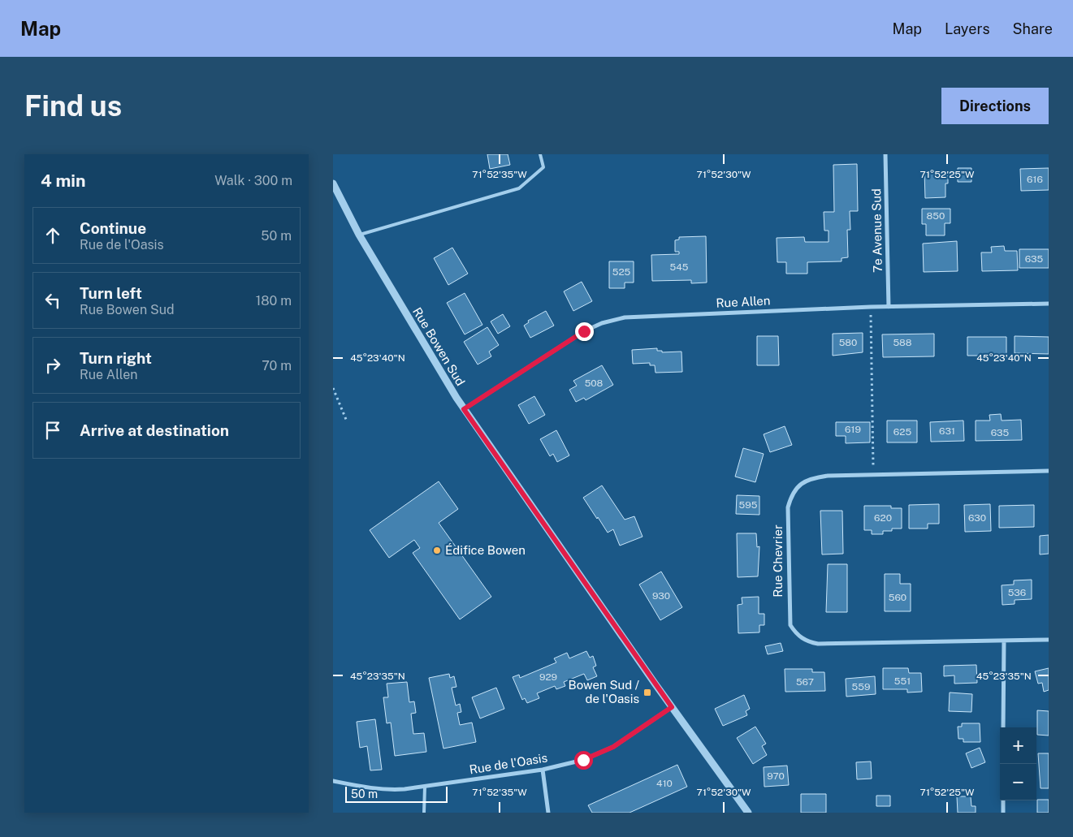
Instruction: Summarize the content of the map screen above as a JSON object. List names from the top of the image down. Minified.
{"streets":{"street":["7e Avenue Sud","Rue Allen","Rue Bowen Sud","Rue Chevrier","Rue de l'Oasis"]},"crossings":[["7e Avenue Sud","Rue Allen"],["Rue Allen","Rue Bowen Sud"],["Rue Bowen Sud","Rue de l'Oasis"]],"places":{"other":["Édifice Bowen"],"transit":["Bowen Sud / de l'Oasis"]},"house_numbers":["616","850","635","545","525","580","588","508","619","631","625","635","595","620","630","536","930","560","929","551","567","559","970","410"],"scale_bar":"50 m","page":{"header":"Map","nav":["Map","Layers","Share"],"buttons":"Directions","title":"Find us","heading":["4 min","Walk · 300 m"],"list":[["Continue","Rue de l'Oasis","50 m"],["Turn left","Rue Bowen Sud","180 m"],["Turn right","Rue Allen","70 m"],"Arrive at destination"],"map_buttons":["+","−"],"scale":"50 m"},"coordinates":["71°52'35\"W","71°52'30\"W","71°52'25\"W","45°23'40\"N","45°23'35\"N"]}
